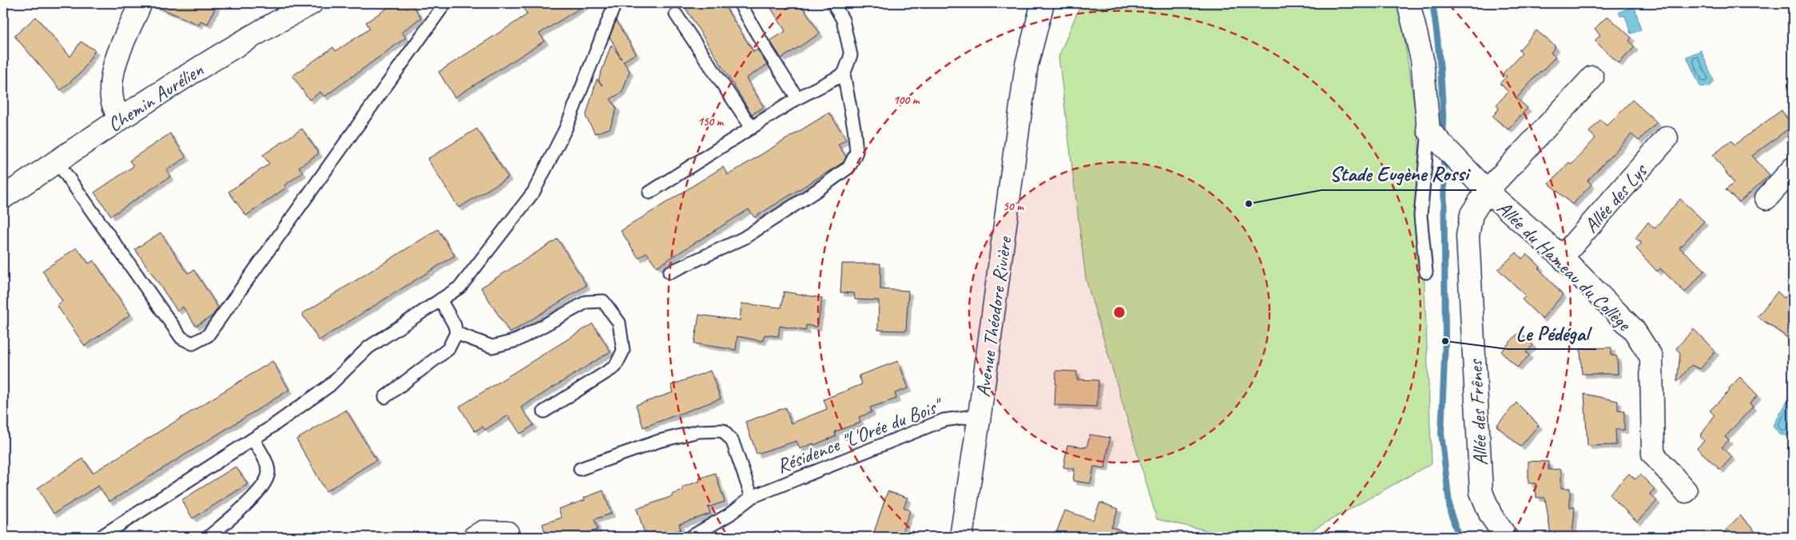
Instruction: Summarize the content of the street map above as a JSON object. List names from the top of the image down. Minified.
{"streets":{"street":["Chemin Aurélien","Allée des Lys","Allée du Hameau du Collège","Avenue Théodore Rivière","Allée des Frênes"],"lane":["Résidence \"L'Orée du Bois\""]},"crossings":[["Allée des Lys","Allée du Hameau du Collège"],["Allée du Hameau du Collège","Allée des Frênes"],["Avenue Théodore Rivière","Résidence \"L'Orée du Bois\""]],"places":["Stade Eugène Rossi","Le Pédégal"],"rings":["100 m","150 m","50 m"]}
